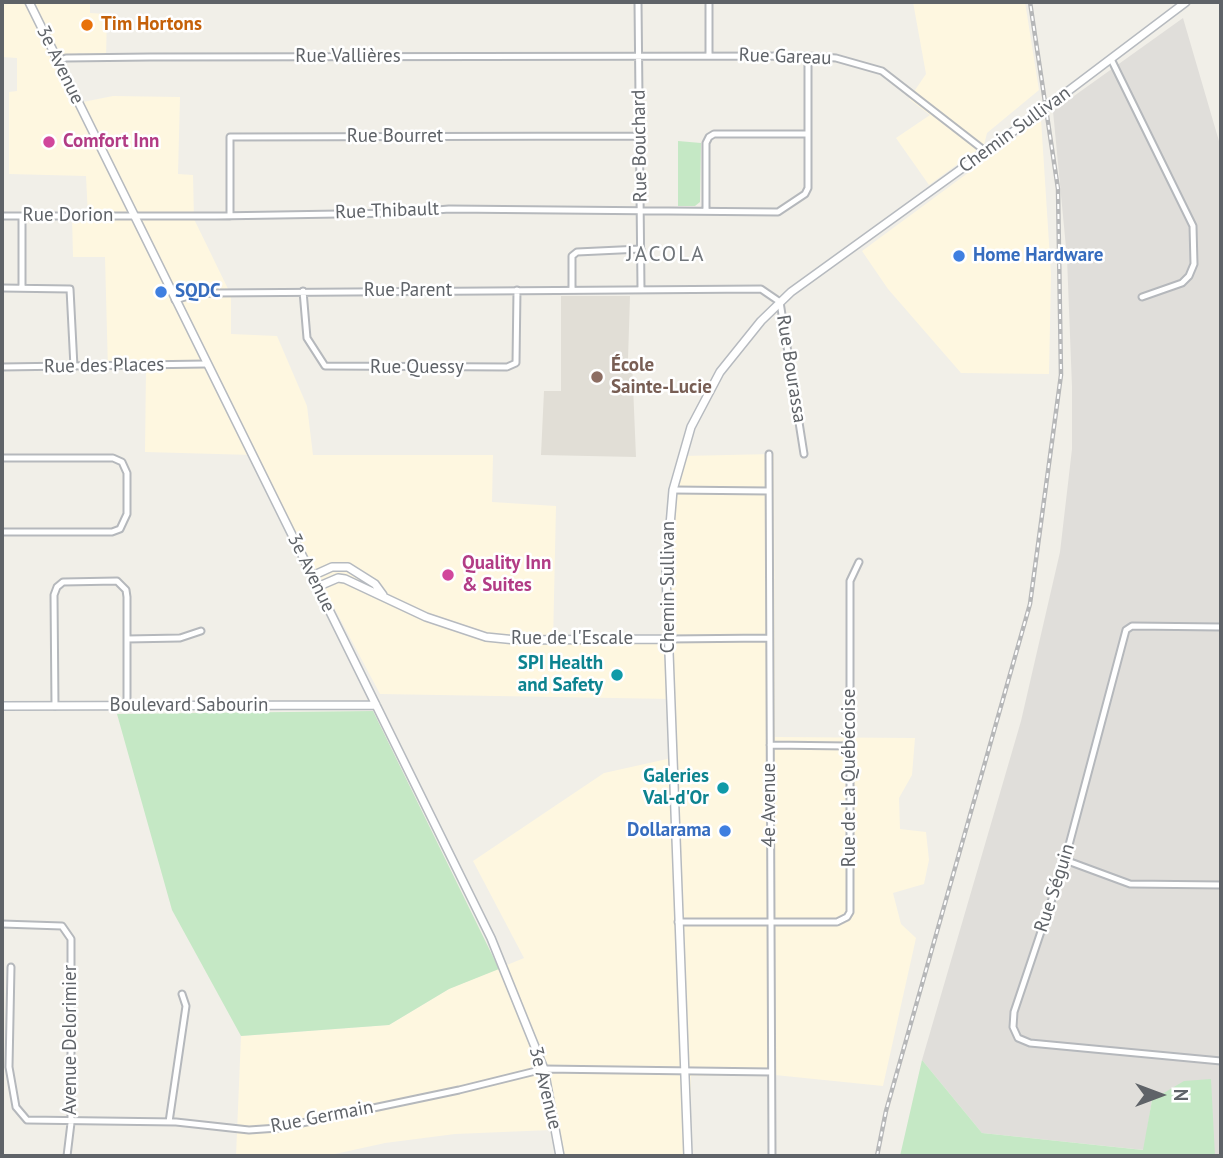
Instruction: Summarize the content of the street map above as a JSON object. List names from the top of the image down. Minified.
{"streets":{"main road":["3e Avenue","Chemin Sullivan","Rue de l'Escale","Boulevard Sabourin"],"street":["Rue Vallières","Rue Gareau","Rue Bourret","Rue Bouchard","Rue Thibault","Rue Dorion","Rue Parent","Rue des Places","Rue Quessy","Rue Bourassa","Rue de La Québécoise","4e Avenue","Rue Séguin","Avenue Delorimier","Rue Germain"]},"crossings":[["Rue Vallières","Rue Gareau"],["Rue Vallières","3e Avenue"],["Rue Vallières","Rue Bouchard"],["Rue Gareau","Chemin Sullivan"],["Rue Gareau","Rue Bouchard"],["Rue Gareau","Rue Thibault"],["3e Avenue","Rue Thibault"],["3e Avenue","Rue Dorion"],["3e Avenue","Rue Parent"],["3e Avenue","Rue des Places"],["3e Avenue","Rue de l'Escale"],["3e Avenue","Boulevard Sabourin"],["3e Avenue","Rue Germain"],["Chemin Sullivan","Rue Bourassa"],["Chemin Sullivan","Rue de l'Escale"],["Chemin Sullivan","Rue Germain"],["Rue Bourret","Rue Bouchard"],["Rue Bourret","Rue Thibault"],["Rue Bouchard","Rue Thibault"],["Rue Bouchard","Rue Parent"],["Rue Bouchard","Rue Bourassa"],["Rue Thibault","Rue Dorion"],["Rue Parent","Rue Quessy"],["Rue Parent","Rue Bourassa"],["Rue de l'Escale","4e Avenue"],["Rue de La Québécoise","4e Avenue"],["4e Avenue","Rue Germain"],["Avenue Delorimier","Rue Germain"]],"districts":["JACOLA"],"places":["Tim Hortons","Comfort Inn","Home Hardware","SQDC","École Sainte-Lucie","Quality Inn & Suites","SPI Health and Safety","Galeries Val-d'Or","Dollarama"],"north":"right"}
